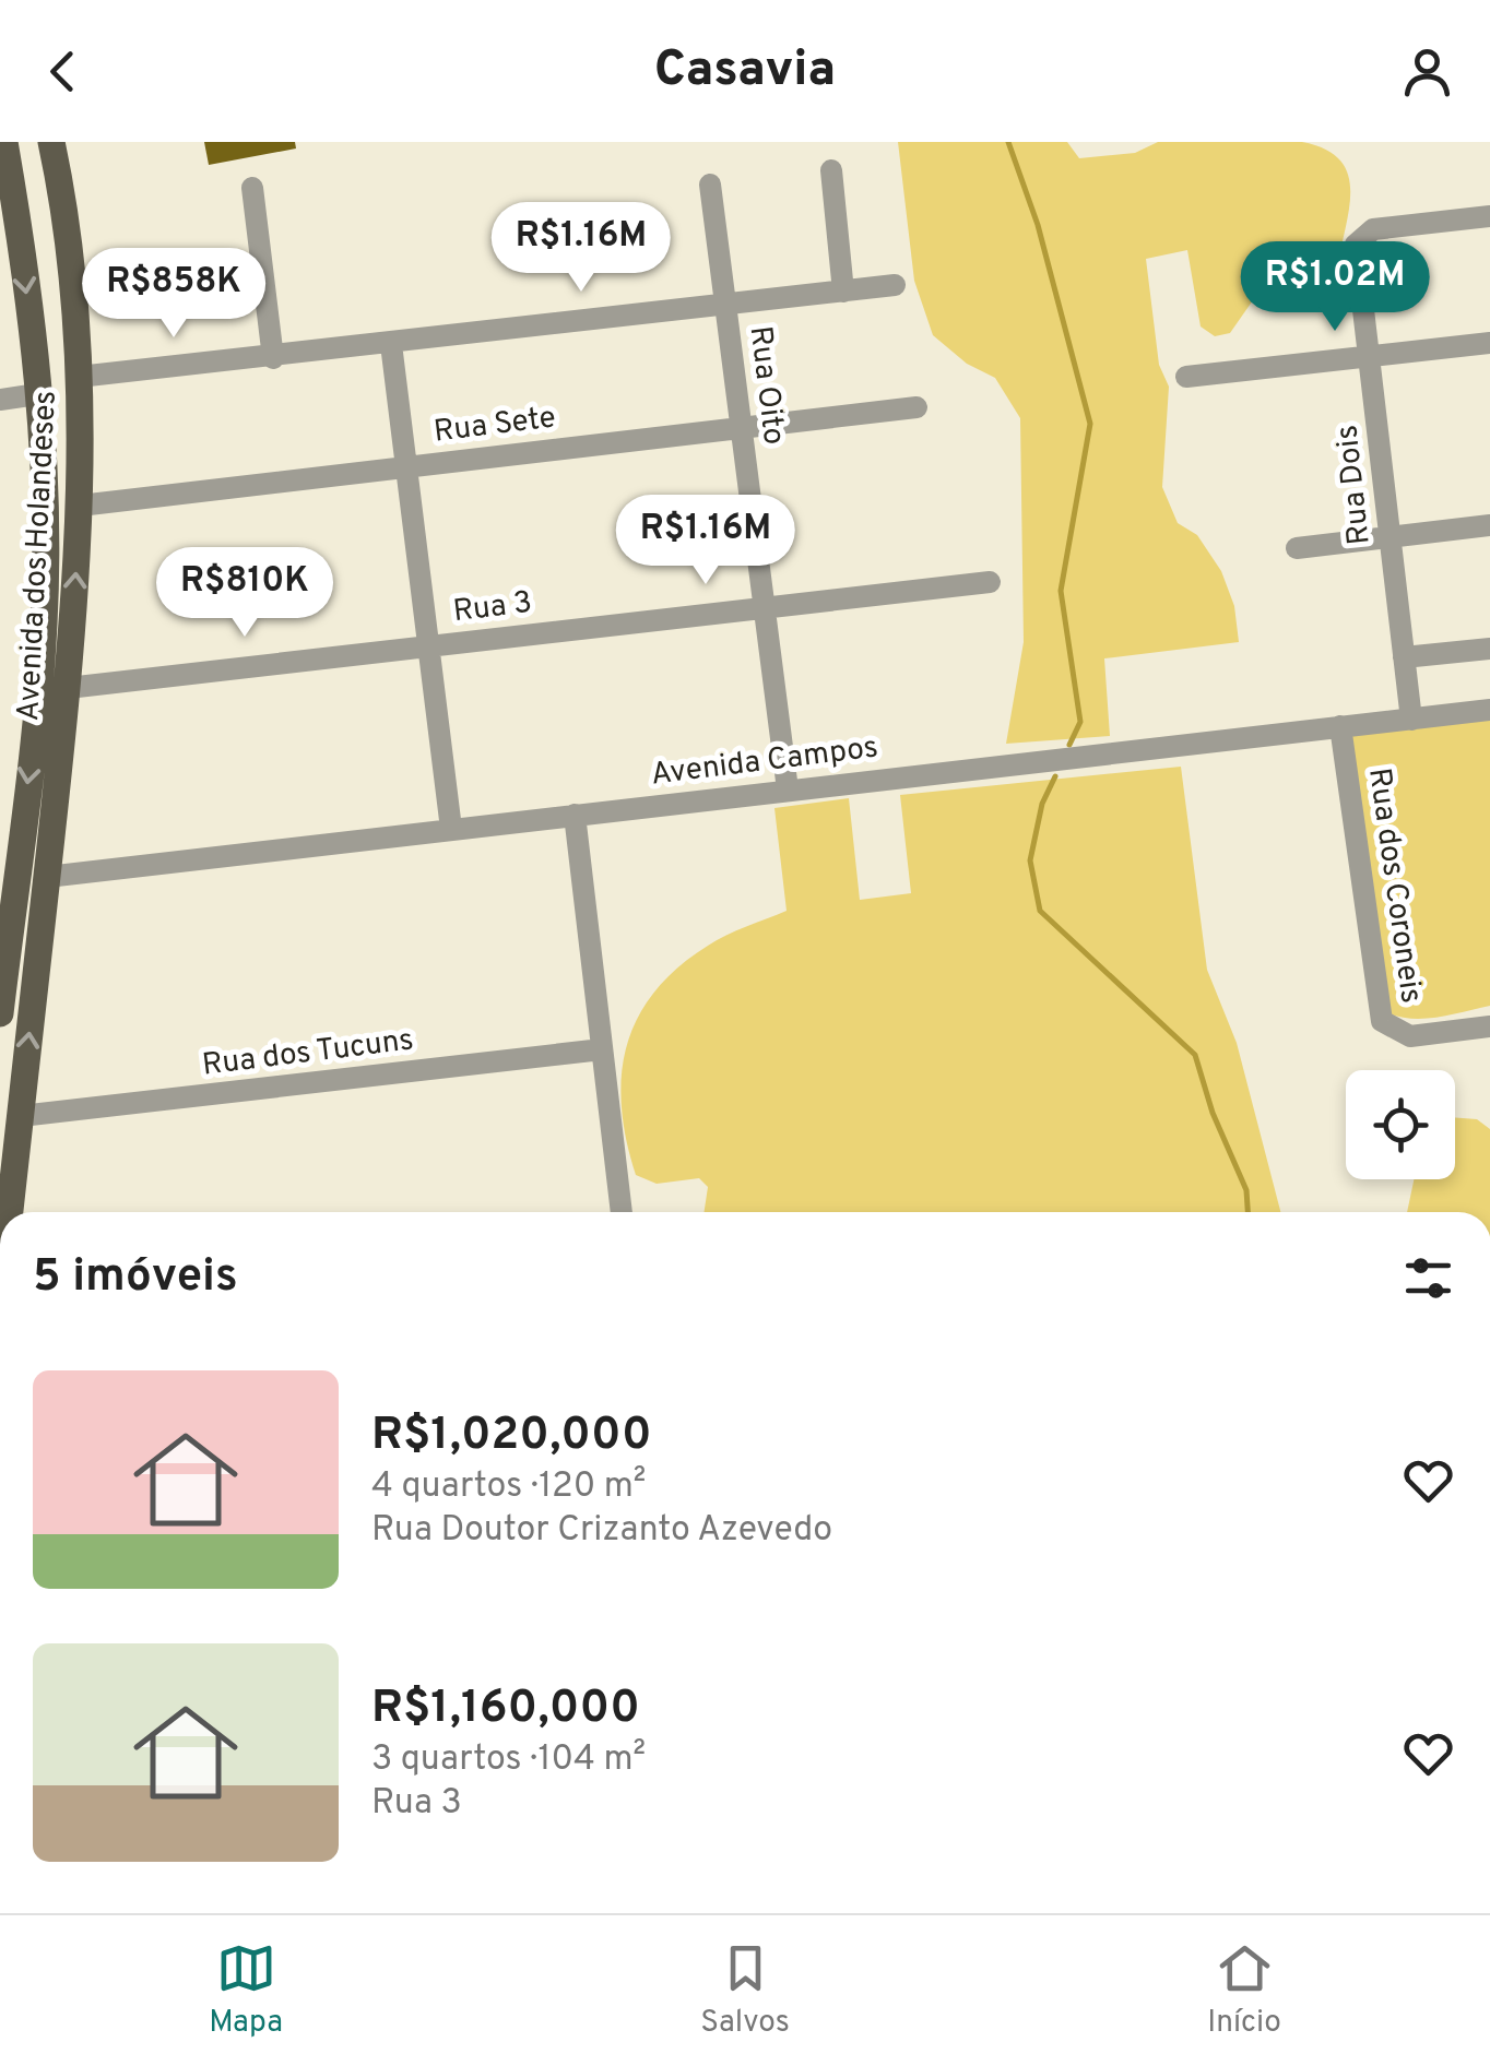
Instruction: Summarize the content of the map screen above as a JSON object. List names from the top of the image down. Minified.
{"streets":{"main road":["Avenida dos Holandeses"],"street":["Rua Oito","Rua Sete","Rua Dois","Rua 3","Avenida Campos","Rua dos Coroneis","Rua dos Tucuns"]},"crossings":[["Rua Oito","Rua Sete"],["Rua Oito","Rua 3"],["Rua Oito","Avenida Campos"],["Rua Sete","Avenida dos Holandeses"],["Rua Dois","Avenida Campos"],["Avenida dos Holandeses","Rua 3"],["Avenida dos Holandeses","Avenida Campos"],["Avenida dos Holandeses","Rua dos Tucuns"],["Avenida Campos","Rua dos Coroneis"]],"page":{"header":"Casavia","price":["R$1.16M","R$1.02M","R$858K","R$1.16M","R$810K"],"heading":"5 imóveis","list":[{"name":"R$1,020,000","note":"4 quartos · 120 m² · Rua Doutor Crizanto Azevedo"},{"name":"R$1,160,000","note":"3 quartos · 104 m² · Rua 3"}],"tabs":["Mapa","Salvos","Início"]}}
